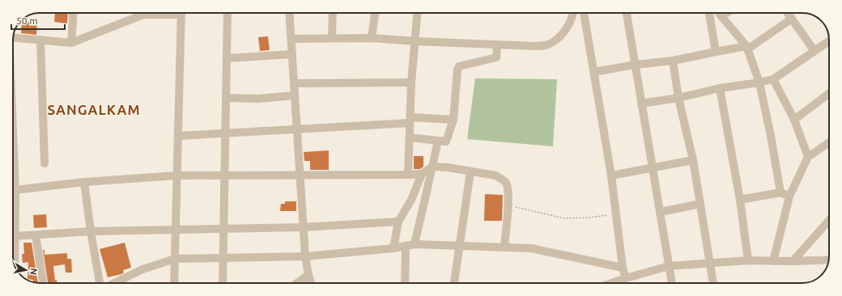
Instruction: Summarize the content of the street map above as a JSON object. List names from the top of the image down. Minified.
{"districts":["SANGALKAM"],"scale_bar":"50 m","north":"right"}
